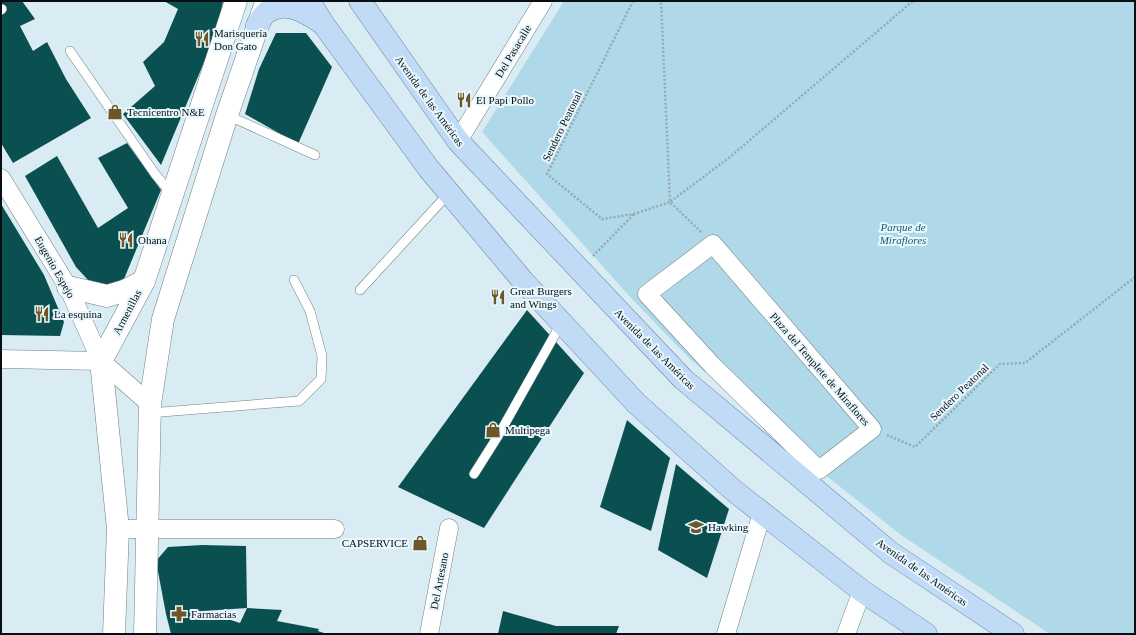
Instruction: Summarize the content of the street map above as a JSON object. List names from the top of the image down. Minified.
{"streets":{"main road":["Avenida de las Américas"],"street":["Del Pasacalle","Eugenio Espejo","Armenillas","Plaza del Templete de Miraflores","Del Artesano"],"path":["Sendero Peatonal"]},"crossings":[["Del Pasacalle","Avenida de las Américas"],["Sendero Peatonal","Plaza del Templete de Miraflores"],["Eugenio Espejo","Armenillas"]],"parks":["Parque de Miraflores"],"places":{"restaurant":["Marisquería Don Gato","El Papi Pollo","Ohana","Great Burgers and Wings","La esquina"],"shop":["Tecnicentro N&E","Multipega","CAPSERVICE"],"school or university":["Hawking"],"pharmacy":["Farmacias"]}}
